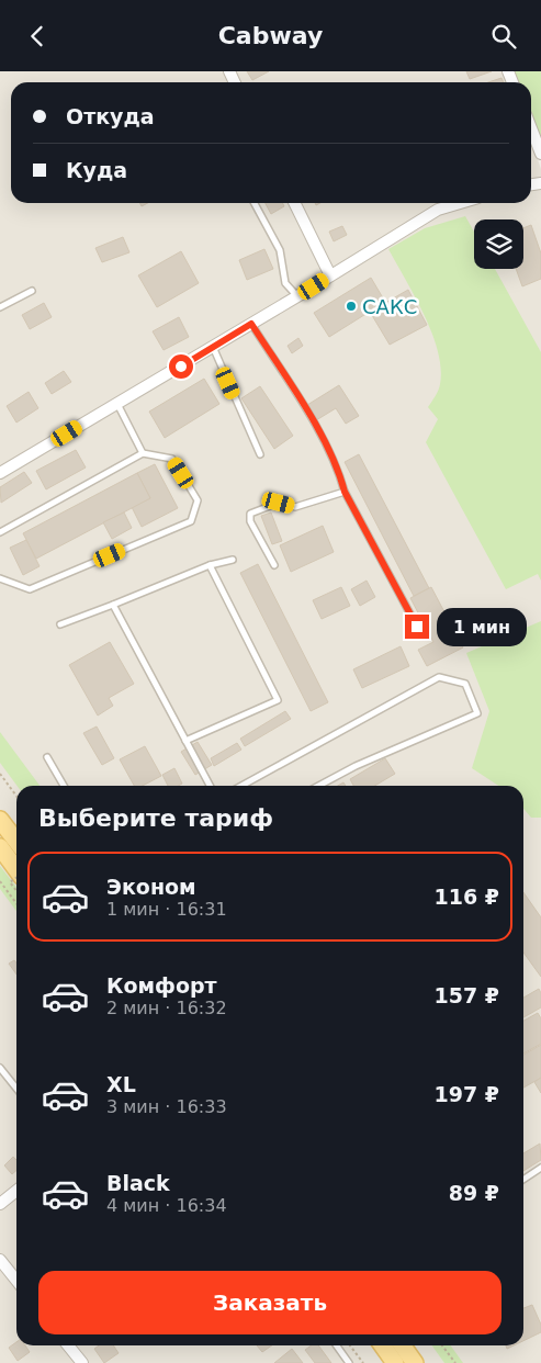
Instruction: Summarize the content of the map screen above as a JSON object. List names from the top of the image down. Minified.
{"places":["САКС"],"page":{"header":"Cabway","banner":["Откуда","Куда"],"bubble":"1 мин","heading":"Выберите тариф","list":[{"name":"Эконом","note":"1 мин · 16:31","value":"116 ₽"},{"name":"Комфорт","note":"2 мин · 16:32","value":"157 ₽"},{"name":"XL","note":"3 мин · 16:33","value":"197 ₽"},{"name":"Black","note":"4 мин · 16:34","value":"89 ₽"}],"buttons":"Заказать"}}
